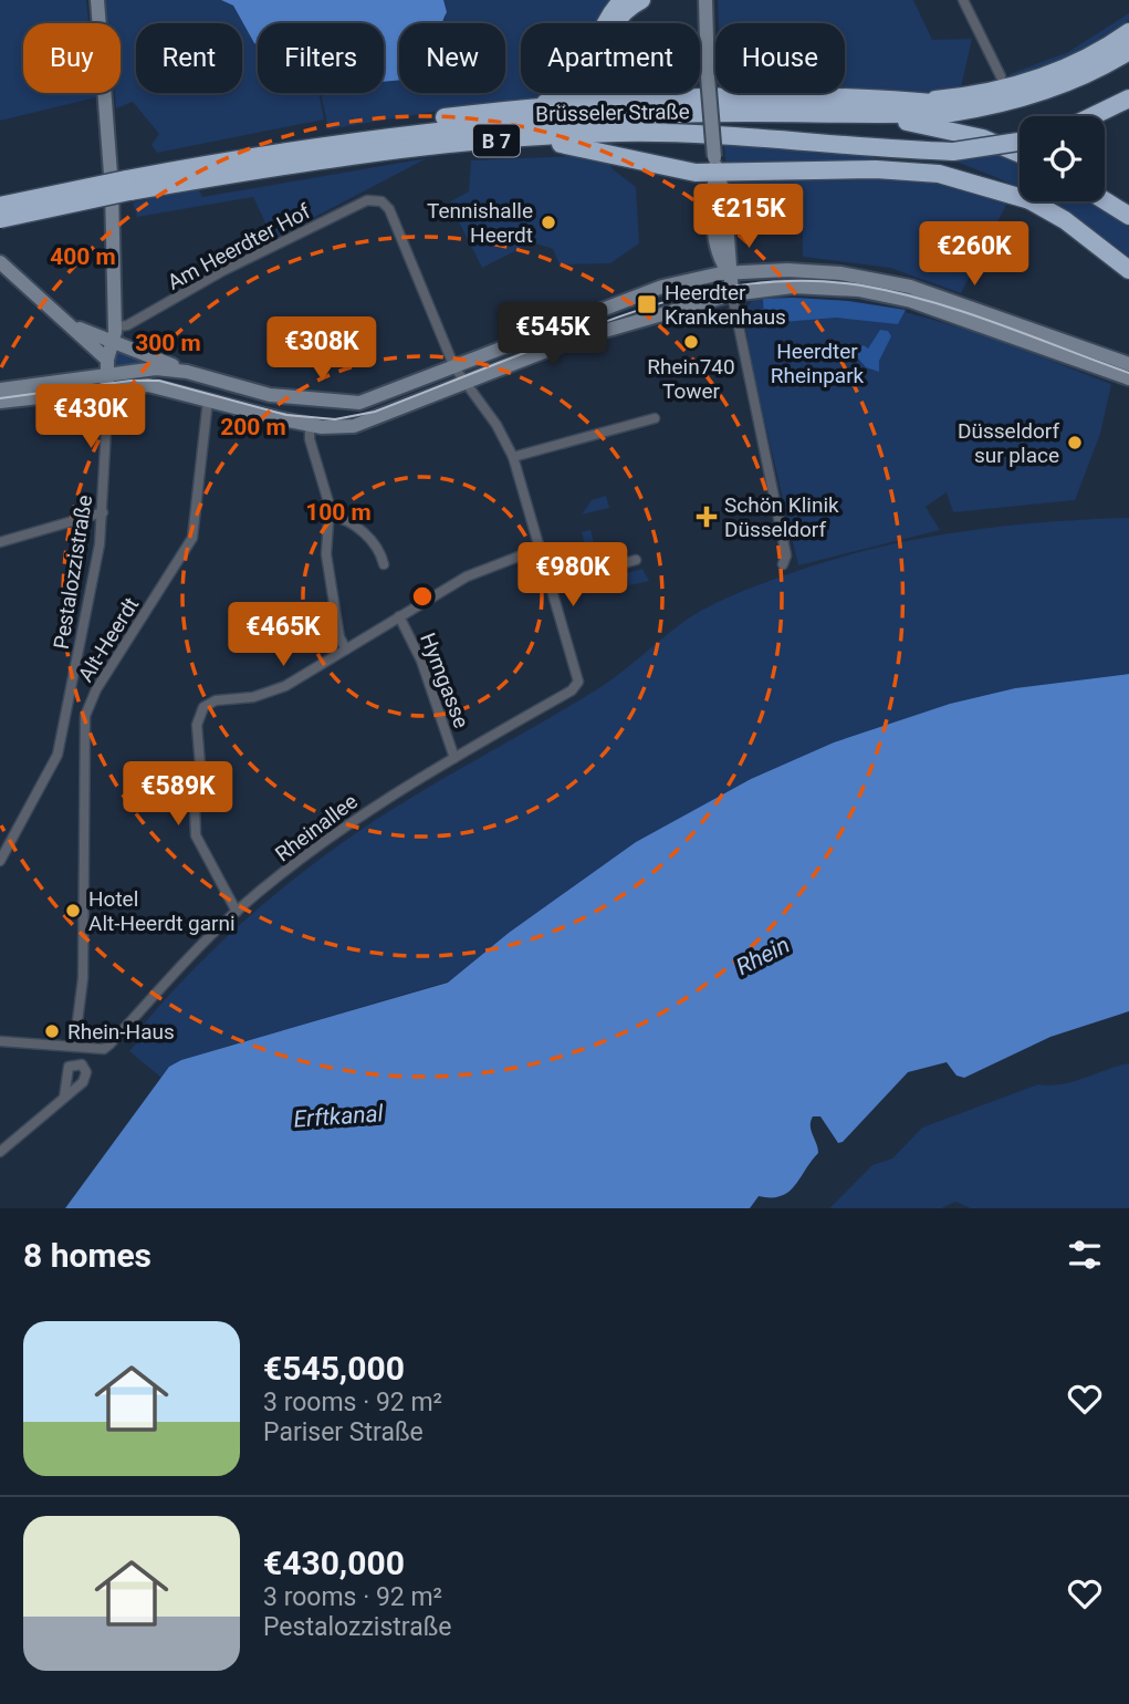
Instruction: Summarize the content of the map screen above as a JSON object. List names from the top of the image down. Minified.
{"streets":{"highway":["Brüsseler Straße","B 7"],"street":["Am Heerdter Hof","Pestalozzistraße","Alt-Heerdt","Hymgasse","Rheinallee"]},"crossings":[["Brüsseler Straße","B 7"],["Alt-Heerdt","Rheinallee"],["Hymgasse","Rheinallee"]],"water":["Rhein","Erftkanal"],"parks":["Heerdter Rheinpark"],"places":{"other":["Tennishalle Heerdt","Rhein740 Tower","Düsseldorf sur place","Hotel Alt-Heerdt garni","Rhein-Haus"],"transit":["Heerdter Krankenhaus"],"health":["Schön Klinik Düsseldorf"]},"page":{"chip":["Buy","Rent","Filters","New","Apartment","House"],"price":["€215K","€260K","€545K","€308K","€430K","€980K","€465K","€589K"],"heading":"8 homes","list":[{"name":"€545,000","note":"3 rooms · 92 m² · Pariser Straße"},{"name":"€430,000","note":"3 rooms · 92 m² · Pestalozzistraße"}]},"rings":["400 m","300 m","200 m","100 m"]}
